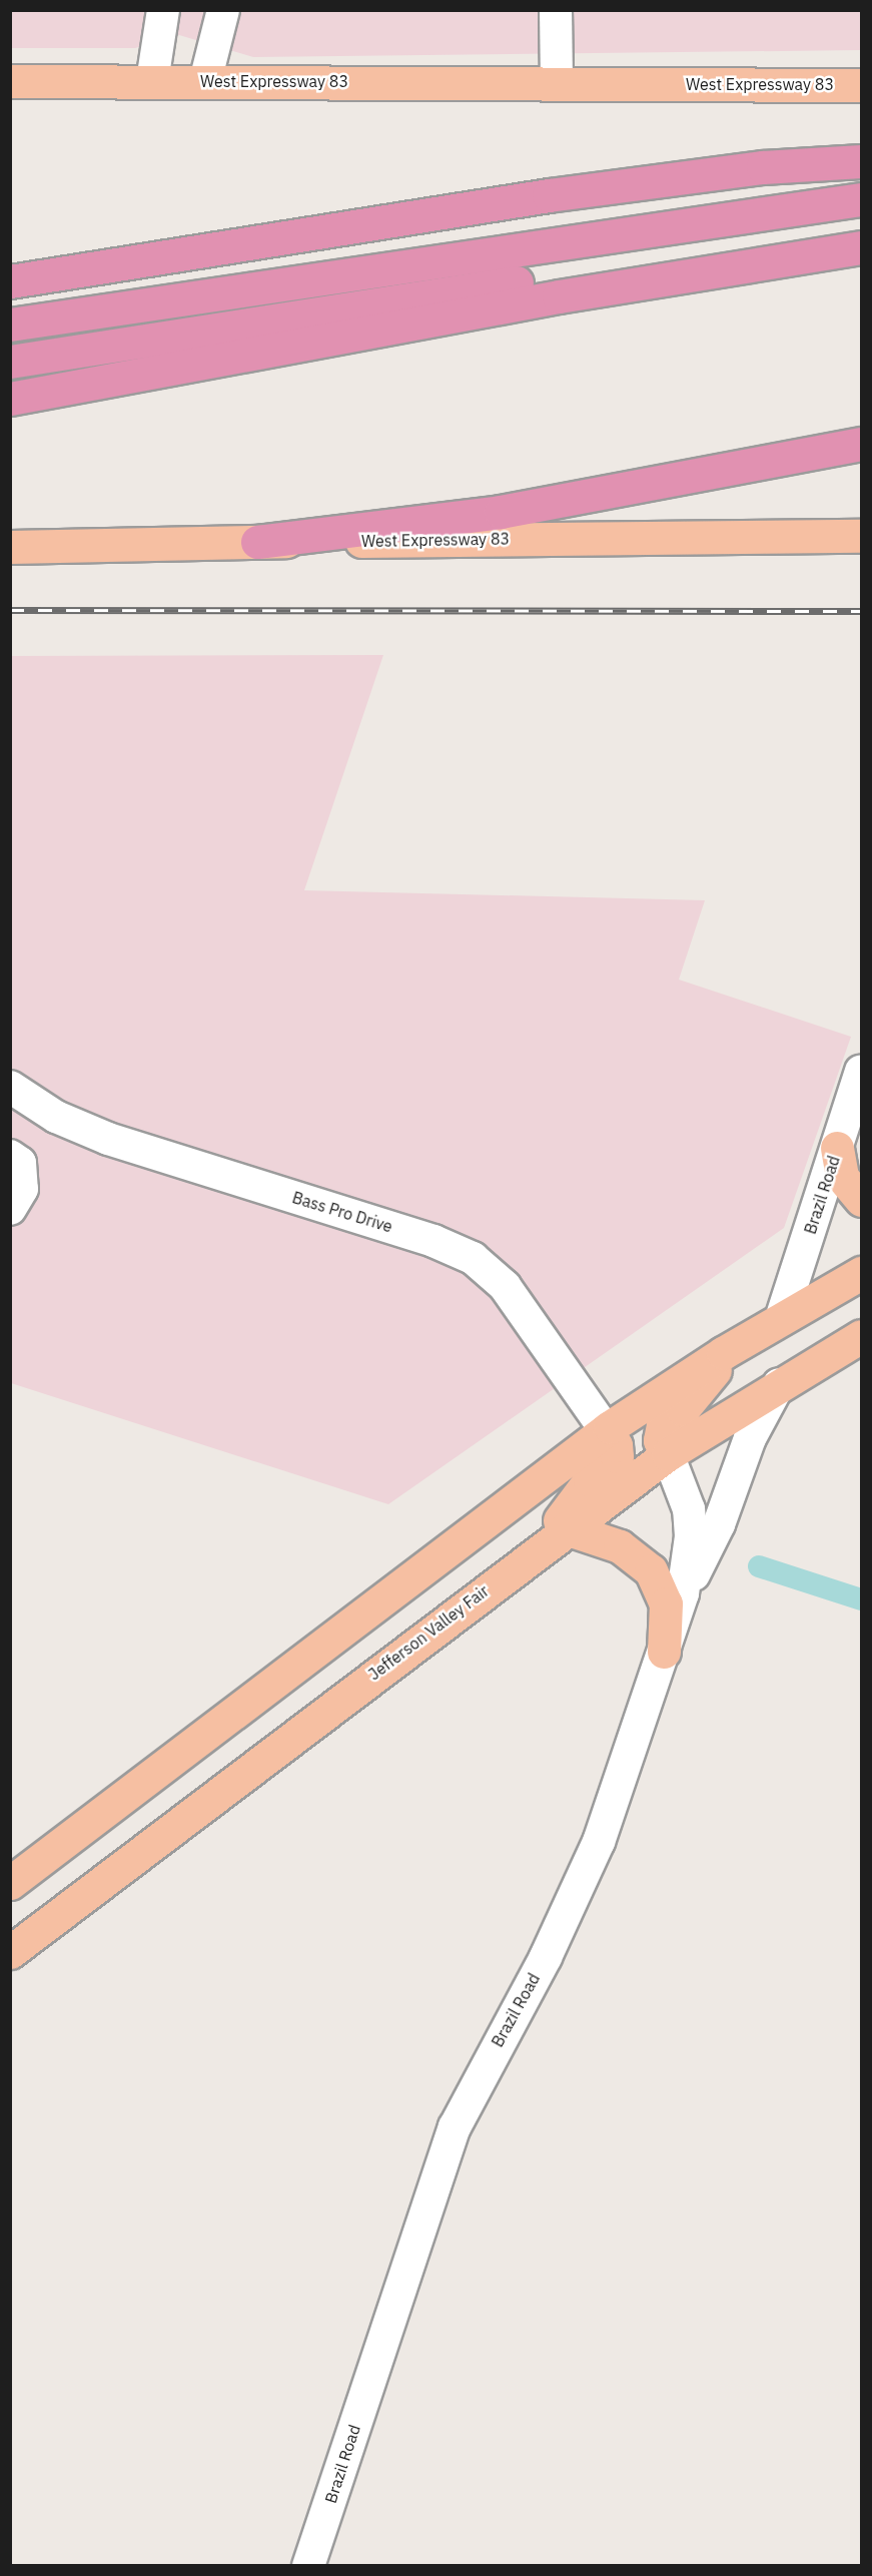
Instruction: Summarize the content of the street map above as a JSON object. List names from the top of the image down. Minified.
{"streets":{"main road":["West Expressway 83","Jefferson Valley Fair"],"street":["Brazil Road","Bass Pro Drive"]},"crossings":[["Brazil Road","Jefferson Valley Fair"]]}
